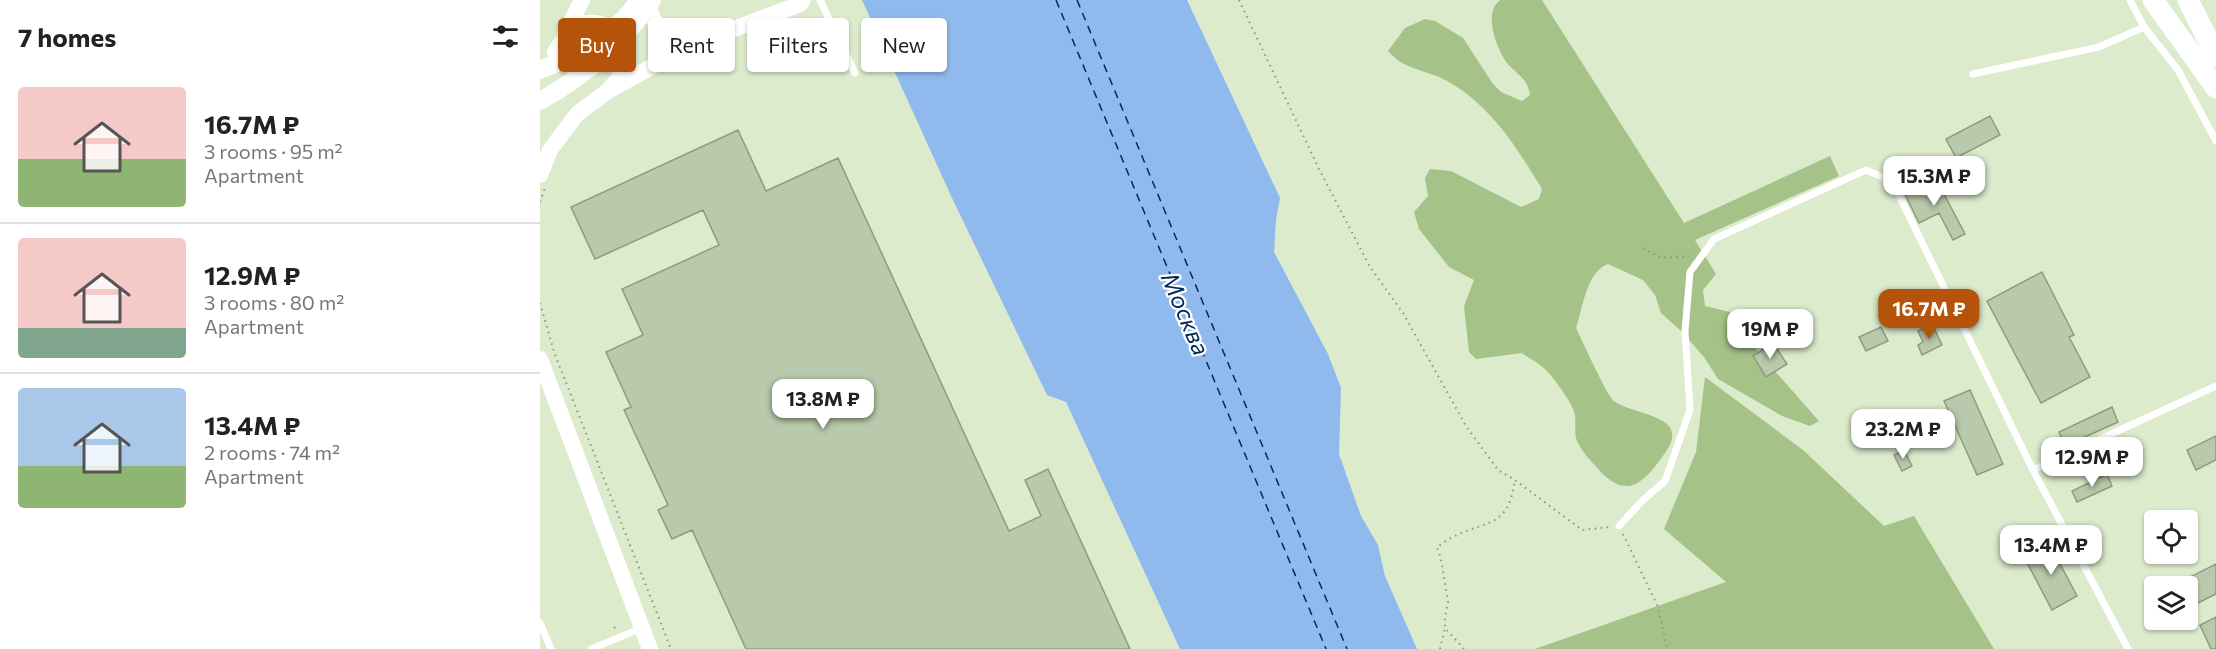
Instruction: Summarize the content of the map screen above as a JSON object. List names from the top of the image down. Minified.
{"water":["Москва"],"page":{"heading":"7 homes","chip":["Buy","Rent","Filters","New"],"list":[{"name":"16.7M ₽","note":"3 rooms · 95 m² · Apartment"},{"name":"12.9M ₽","note":"3 rooms · 80 m² · Apartment"},{"name":"13.4M ₽","note":"2 rooms · 74 m² · Apartment"}],"price":["15.3M ₽","16.7M ₽","19M ₽","13.8M ₽","23.2M ₽","12.9M ₽","13.4M ₽"]}}
